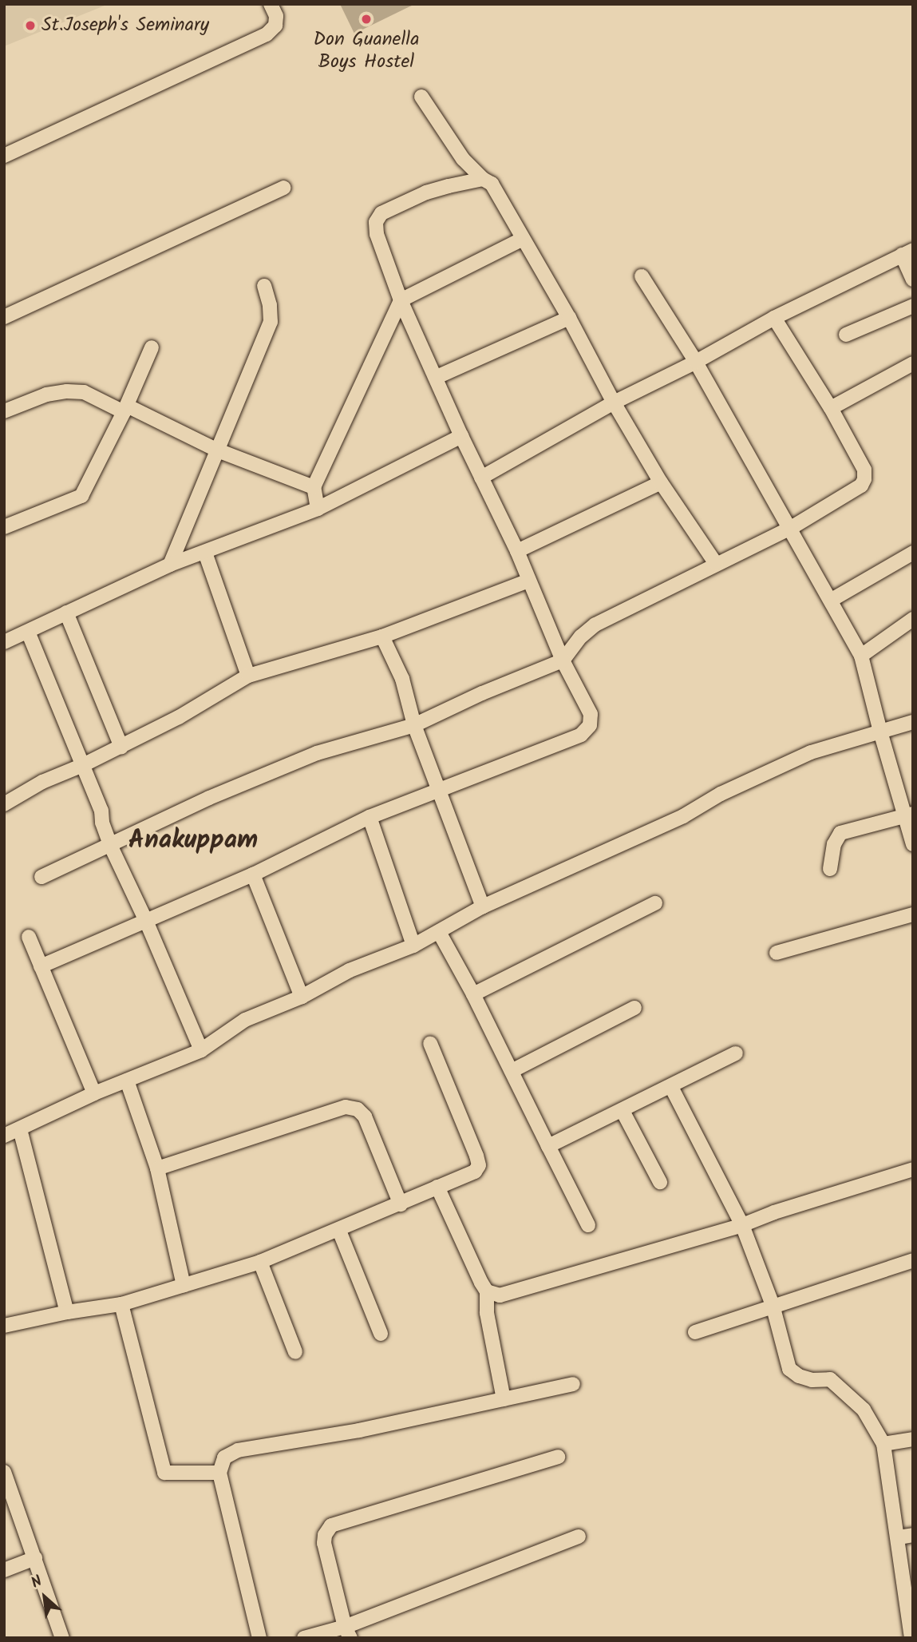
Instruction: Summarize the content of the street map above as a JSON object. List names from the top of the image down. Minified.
{"districts":["Anakuppam"],"places":["Don Guanella Boys Hostel","St.Joseph's Seminary"],"north":"top left"}
